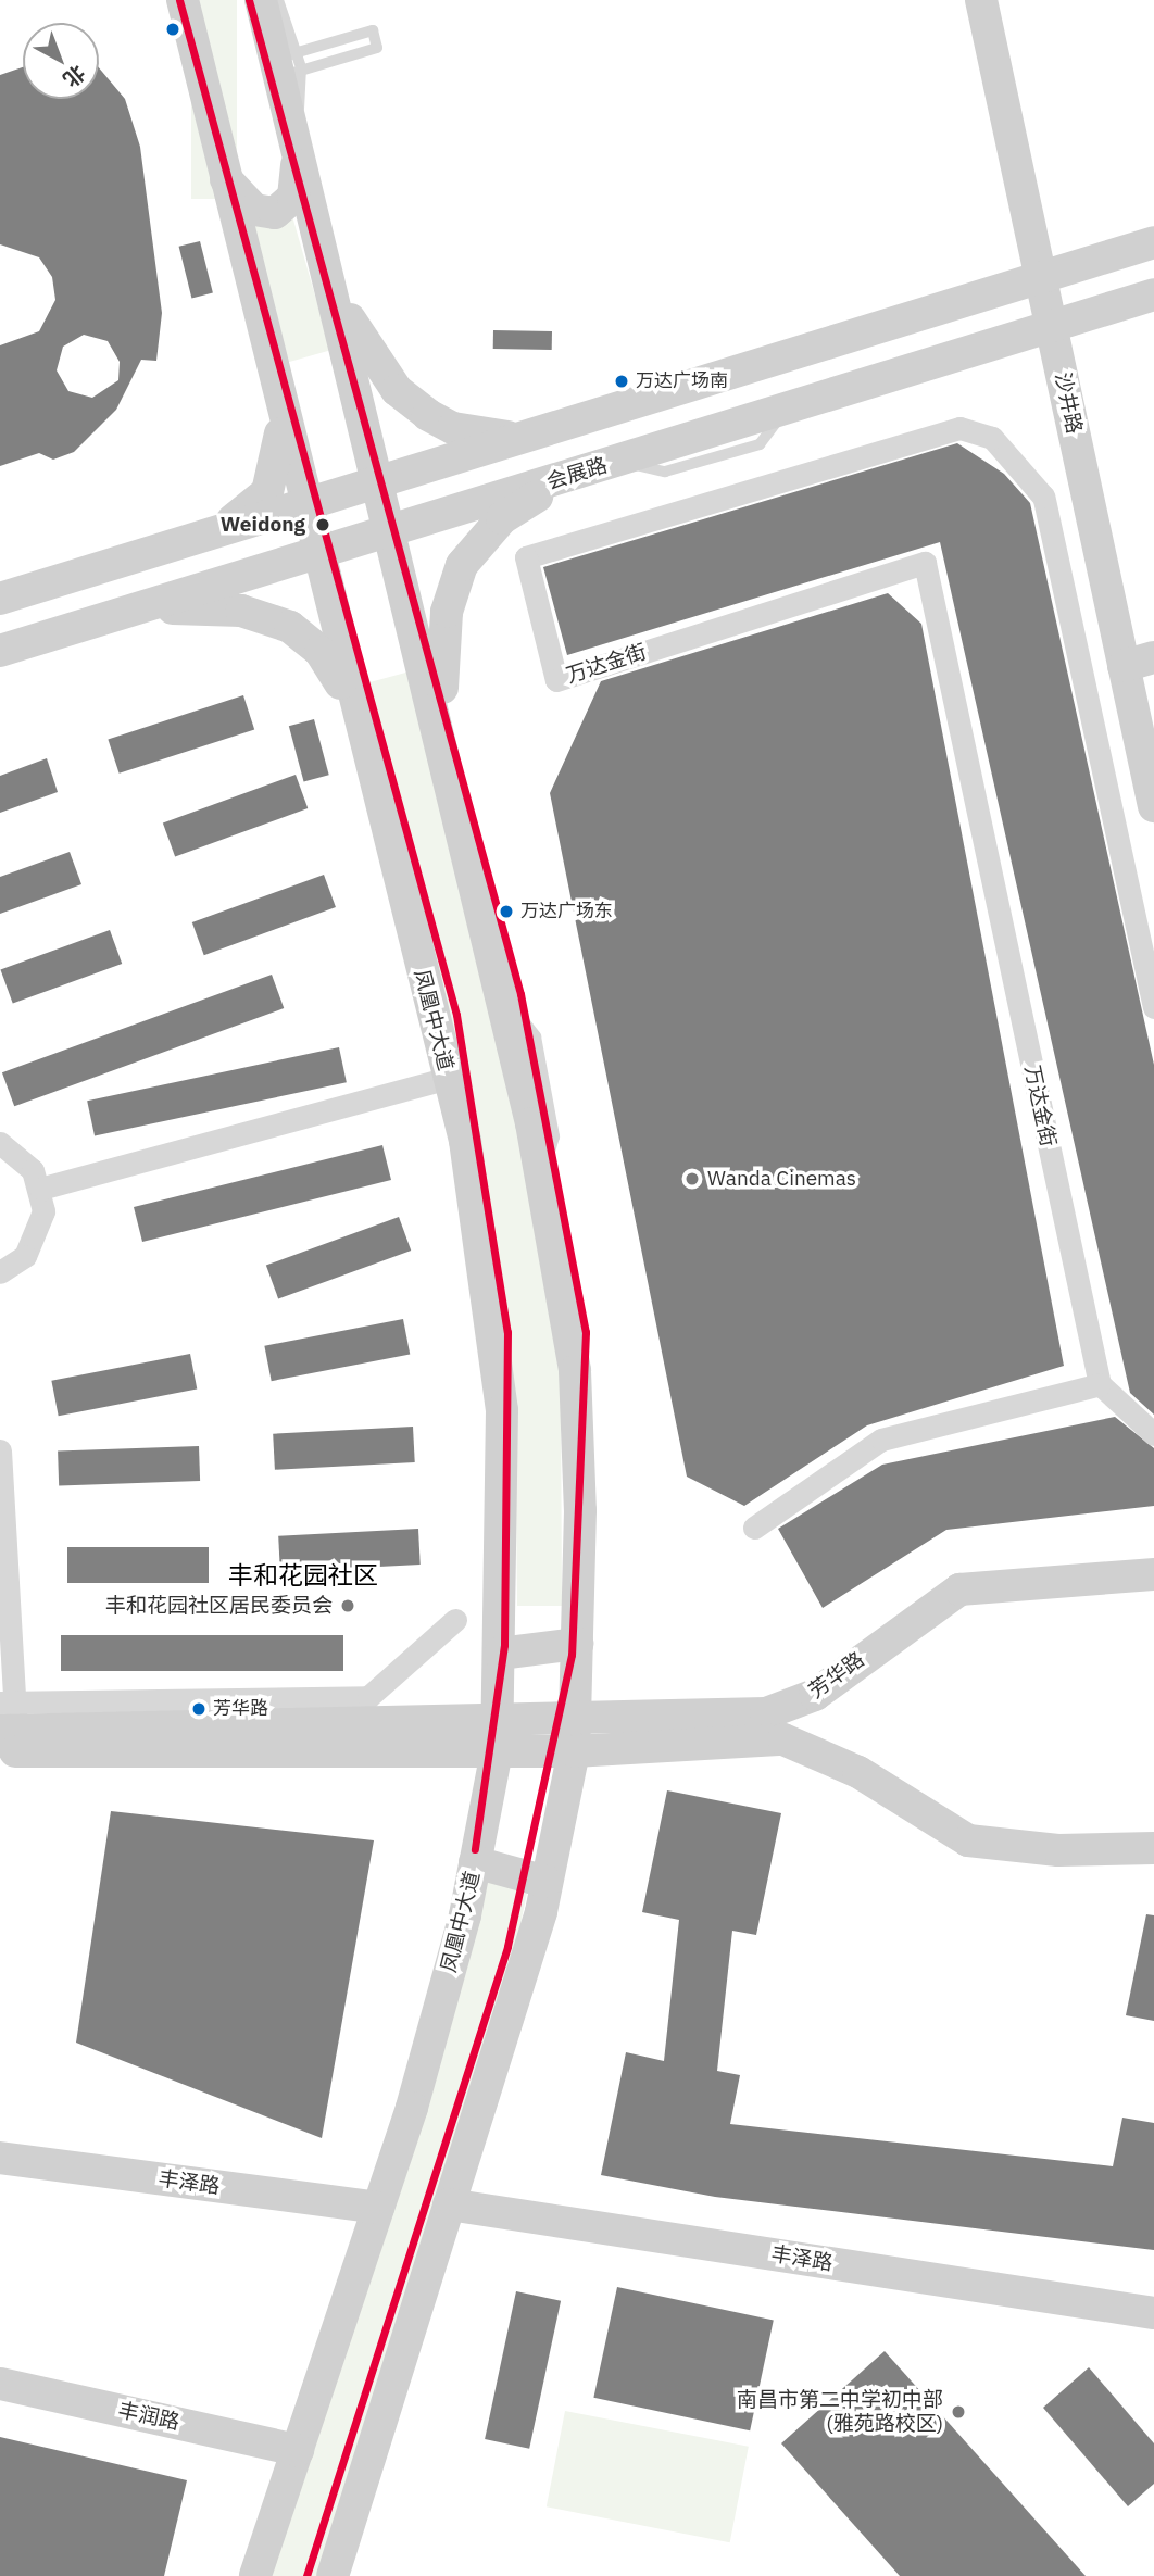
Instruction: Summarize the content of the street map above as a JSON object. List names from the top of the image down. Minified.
{"streets":{"main road":["沙井路","会展路","凤凰中大道","芳华路","丰泽路","丰润路"],"street":["万达金街"]},"crossings":[["沙井路","会展路"],["会展路","凤凰中大道"],["凤凰中大道","芳华路"],["凤凰中大道","丰泽路"],["凤凰中大道","丰润路"]],"districts":["丰和花园社区"],"places":["万达广场南","Weidong","万达广场东","Wanda Cinemas","丰和花园社区居民委员会","芳华路","南昌市第二中学初中部 (雅苑路校区)"],"north":"bottom right"}
